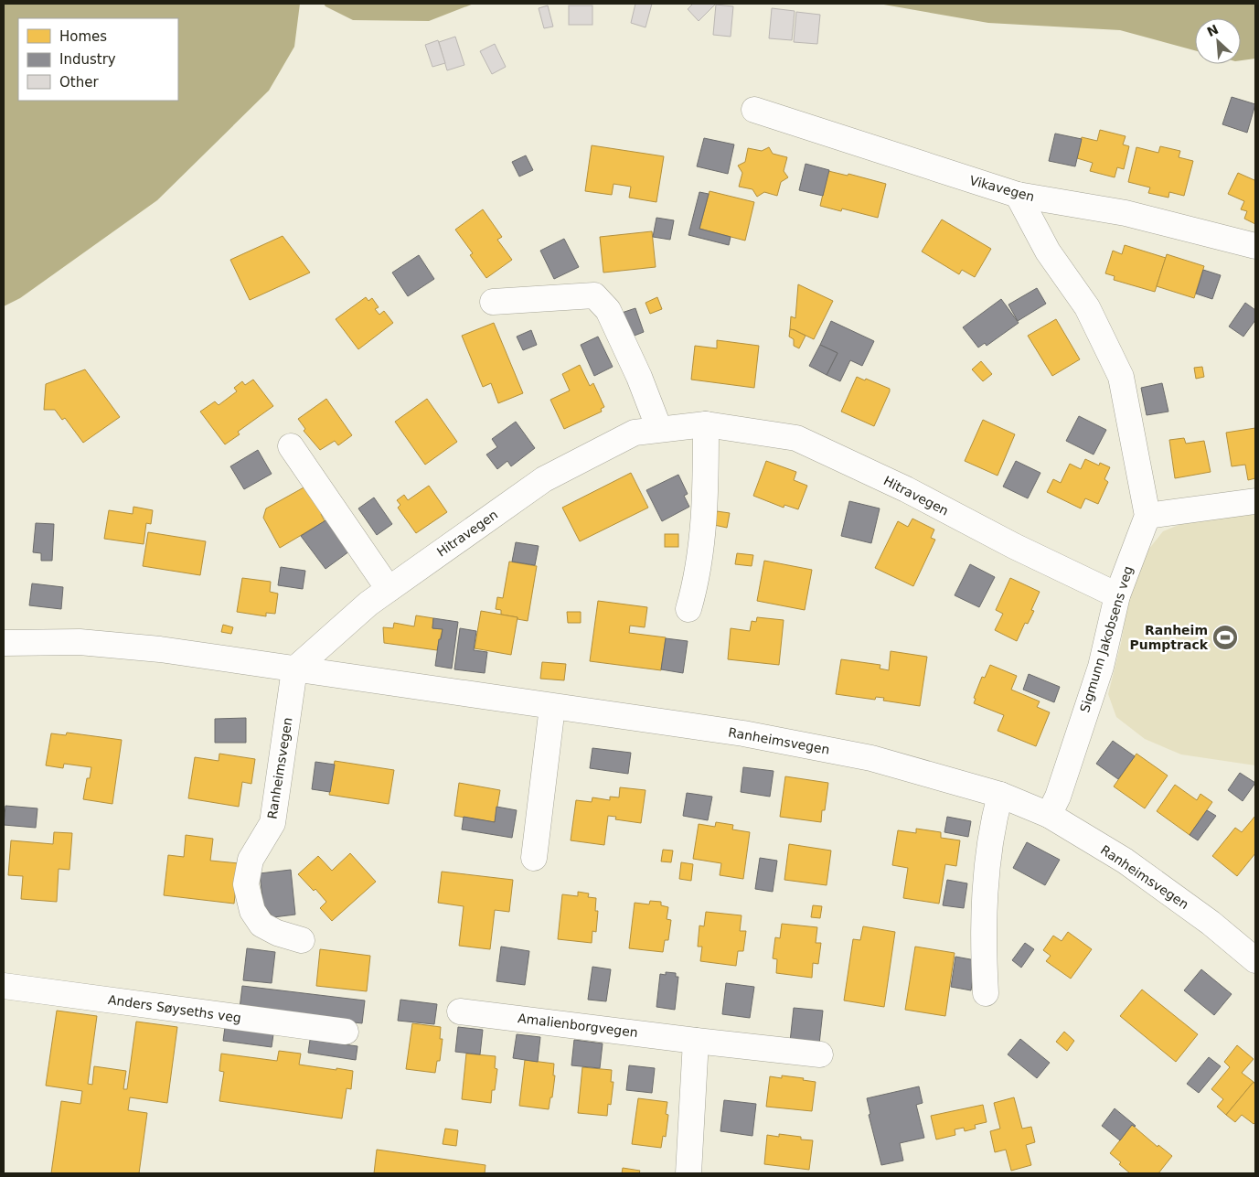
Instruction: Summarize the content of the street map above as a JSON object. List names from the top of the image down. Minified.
{"streets":{"street":["Vikavegen","Hitravegen","Sigmunn Jakobsens veg","Ranheimsvegen","Anders Søyseths veg","Amalienborgvegen"]},"crossings":[["Hitravegen","Sigmunn Jakobsens veg"],["Hitravegen","Ranheimsvegen"],["Sigmunn Jakobsens veg","Ranheimsvegen"]],"places":{"sports":["Ranheim Pumptrack"]},"legend":["Homes","Industry","Other"],"north":"top left"}
